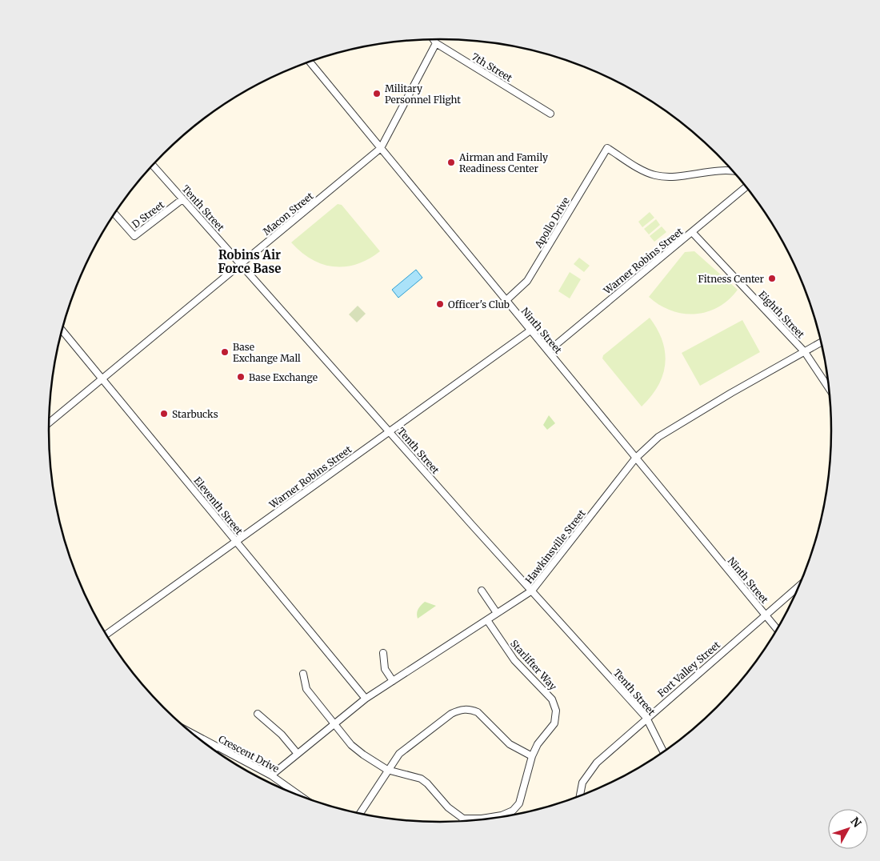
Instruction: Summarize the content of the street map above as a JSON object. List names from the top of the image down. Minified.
{"streets":{"street":["7th Street","Tenth Street","Macon Street","D Street","Apollo Drive","Warner Robins Street","Eighth Street","Ninth Street","Eleventh Street","Hawkinsville Street","Starlifter Way","Fort Valley Street","Crescent Drive"]},"crossings":[["7th Street","Macon Street"],["Tenth Street","Macon Street"],["Tenth Street","D Street"],["Tenth Street","Warner Robins Street"],["Tenth Street","Hawkinsville Street"],["Tenth Street","Fort Valley Street"],["Macon Street","Ninth Street"],["Macon Street","Eleventh Street"],["Apollo Drive","Ninth Street"],["Warner Robins Street","Eighth Street"],["Warner Robins Street","Ninth Street"],["Warner Robins Street","Eleventh Street"],["Eighth Street","Hawkinsville Street"],["Ninth Street","Hawkinsville Street"],["Ninth Street","Fort Valley Street"],["Eleventh Street","Hawkinsville Street"],["Hawkinsville Street","Starlifter Way"],["Hawkinsville Street","Crescent Drive"]],"districts":["Robins Air Force Base"],"places":["Military Personnel Flight","Airman and Family Readiness Center","Fitness Center","Officer's Club","Base Exchange Mall","Base Exchange","Starbucks"],"north":"top right"}
